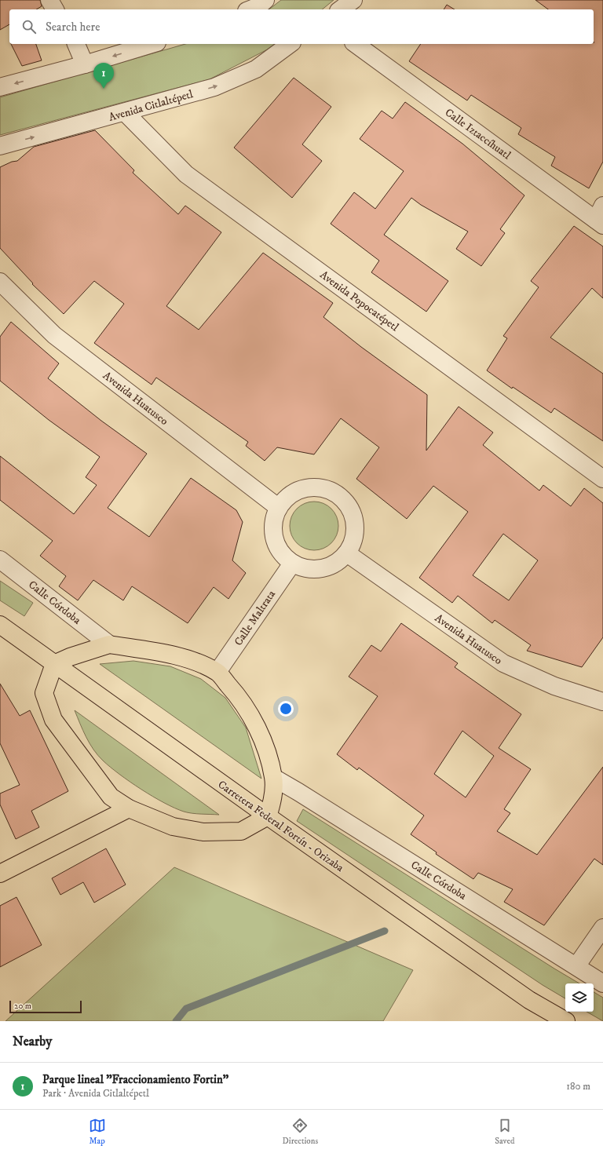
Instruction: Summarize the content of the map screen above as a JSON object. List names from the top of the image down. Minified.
{"streets":{"main road":["Carretera Federal Fortín - Orizaba"],"street":["Avenida Citlaltépetl","Calle Iztaccíhuatl","Avenida Popocatépetl","Avenida Huatusco","Calle Córdoba","Calle Maltrata"]},"crossings":[["Avenida Citlaltépetl","Avenida Popocatépetl"],["Avenida Huatusco","Calle Maltrata"]],"scale_bar":"20 m","page":{"search":"Search here","pins":"1","scale":"20 m","heading":"Nearby","list":[{"mark":"1","name":"Parque lineal \"Fraccionamiento Fortin\"","note":"Park · Avenida Citlaltépetl","value":"180 m"}],"nav":["Map","Directions","Saved"]}}
